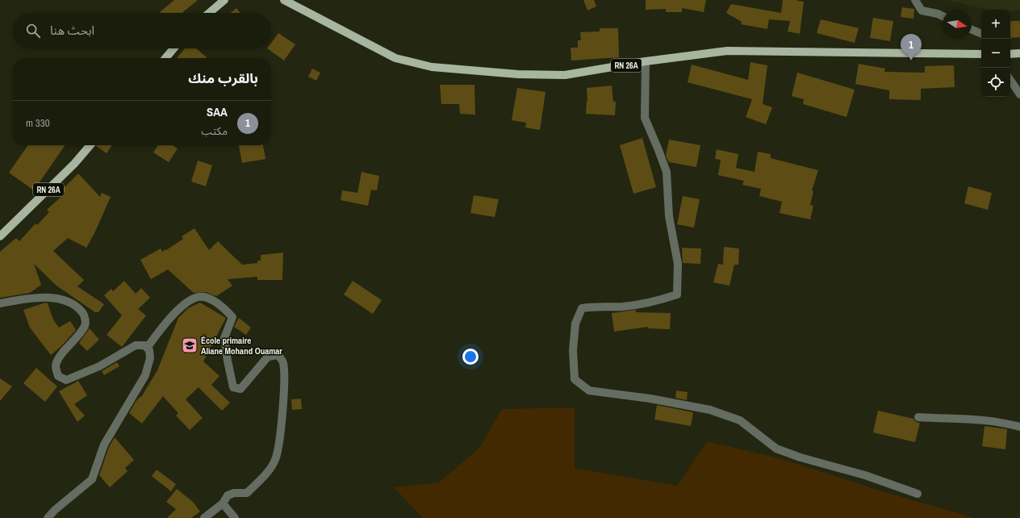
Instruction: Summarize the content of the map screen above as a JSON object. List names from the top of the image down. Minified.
{"streets":{"main road":["RN 26A"]},"places":{"school or university":["École primaire Aliane Mohand Ouamar"]},"north":"right","page":{"map_buttons":["+","−"],"search":"ابحث هنا","pins":"1","heading":"بالقرب منك","list":[{"mark":"1","name":"SAA","note":"مكتب","value":"330 m"}]}}
